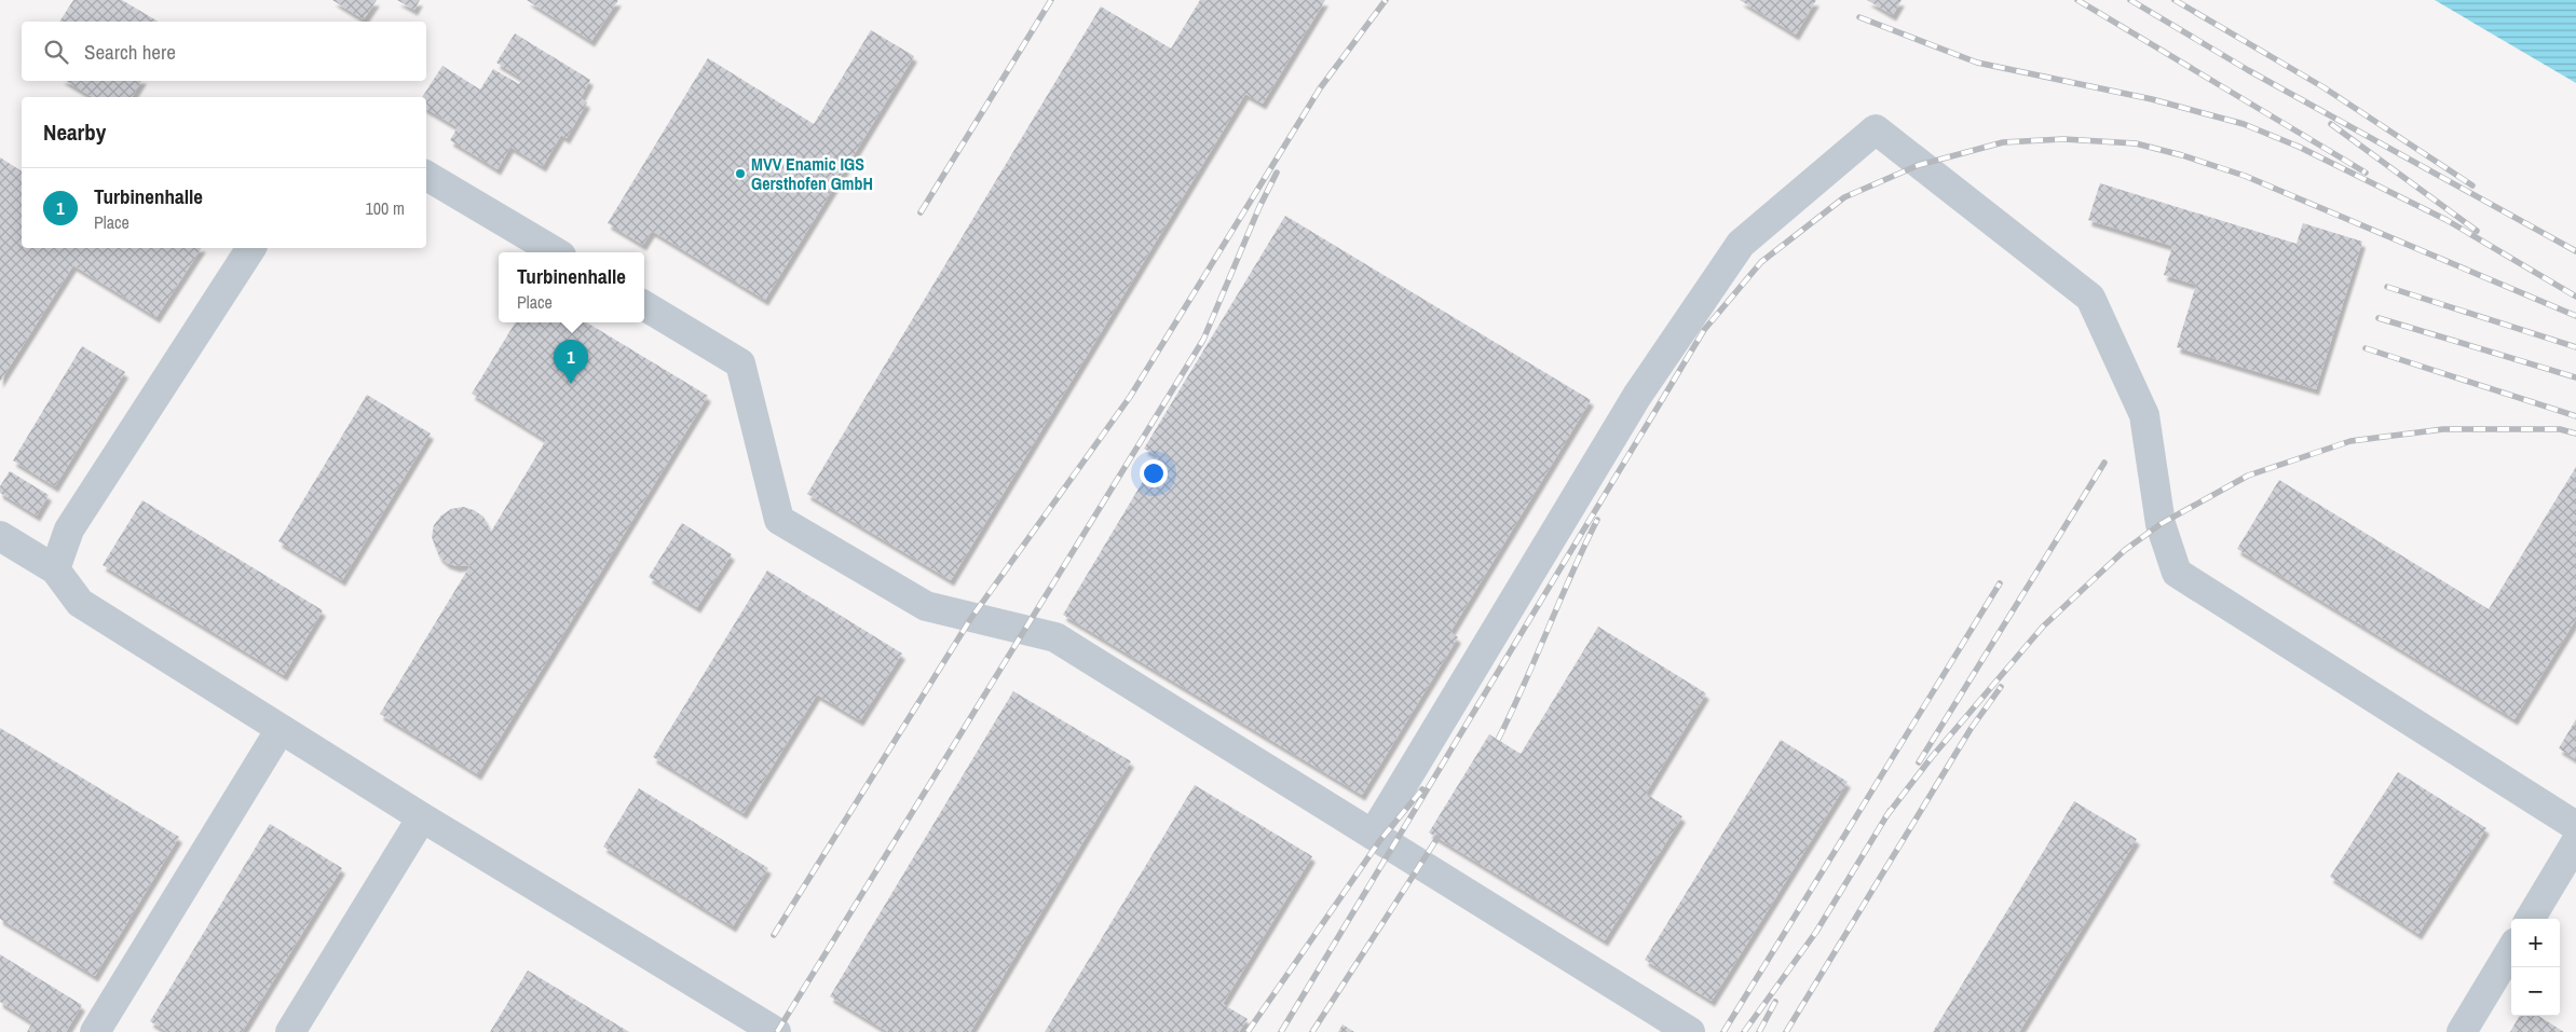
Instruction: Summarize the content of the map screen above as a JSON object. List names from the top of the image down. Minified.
{"places":["MVV Enamic IGS Gersthofen GmbH"],"page":{"search":"Search here","heading":"Nearby","list":[{"mark":"1","name":"Turbinenhalle","note":"Place","value":"100 m"}],"popup":["Turbinenhalle","Place"],"pins":"1","map_buttons":["+","−"]}}
